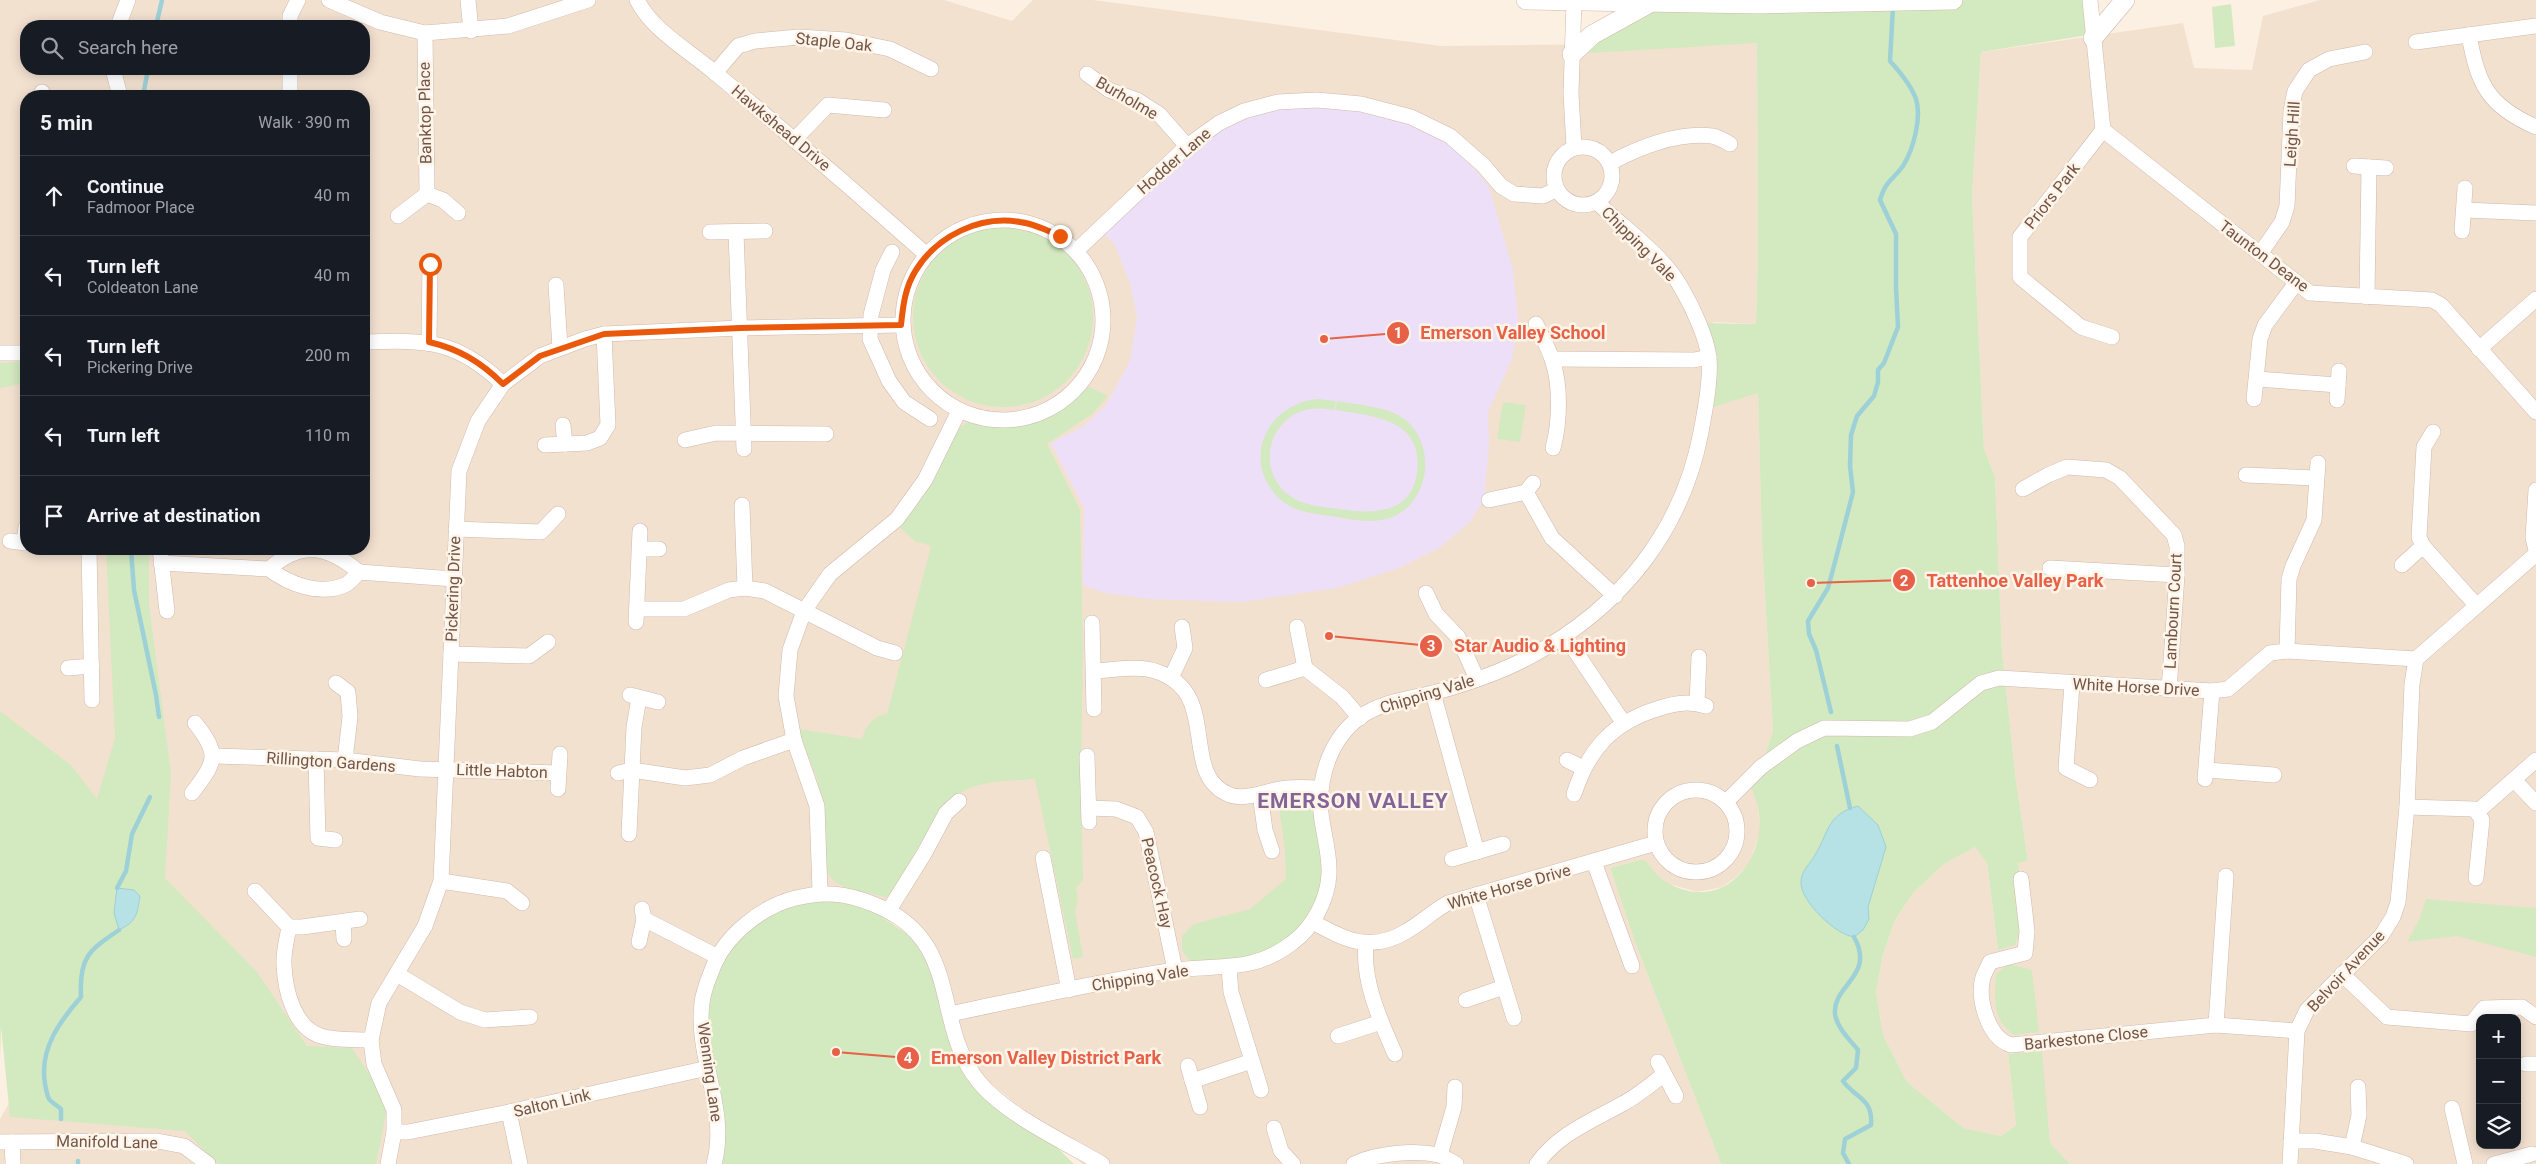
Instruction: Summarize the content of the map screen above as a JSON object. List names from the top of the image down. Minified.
{"streets":{"street":["Staple Oak","Burholme","Banktop Place","Hawkshead Drive","Leigh Hill","Hodder Lane","Priors Park","Chipping Vale","Taunton Deane","Pickering Drive","Lambourn Court","White Horse Drive","Rillington Gardens","Little Habton","Peacock Hay","Belvoir Avenue","Barkestone Close","Wenning Lane","Salton Link","Manifold Lane"]},"crossings":[["Staple Oak","Hawkshead Drive"],["Burholme","Hodder Lane"],["Leigh Hill","Taunton Deane"],["Hodder Lane","Chipping Vale"],["Priors Park","Taunton Deane"],["Chipping Vale","White Horse Drive"],["Chipping Vale","Peacock Hay"],["Pickering Drive","Rillington Gardens"],["Pickering Drive","Little Habton"],["Pickering Drive","Salton Link"],["Lambourn Court","White Horse Drive"],["White Horse Drive","Belvoir Avenue"],["Rillington Gardens","Little Habton"],["Belvoir Avenue","Barkestone Close"],["Wenning Lane","Salton Link"]],"districts":["EMERSON VALLEY"],"places":["Emerson Valley School","Tattenhoe Valley Park","Star Audio & Lighting","Emerson Valley District Park"],"page":{"search":"Search here","heading":["5 min","Walk · 390 m"],"list":[["Continue","Fadmoor Place","40 m"],["Turn left","Coldeaton Lane","40 m"],["Turn left","Pickering Drive","200 m"],["Turn left","110 m"],"Arrive at destination"],"map_buttons":["+","−"]}}
